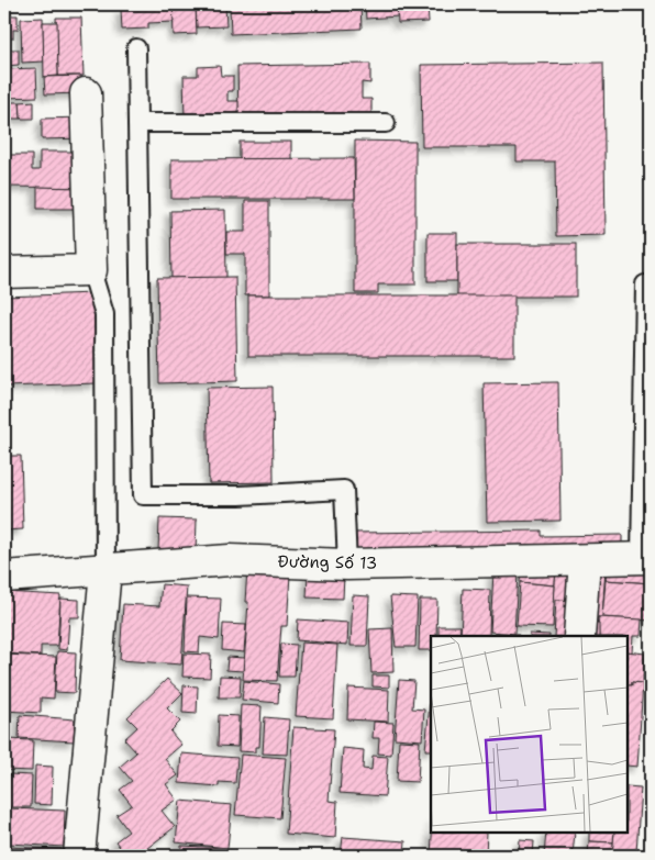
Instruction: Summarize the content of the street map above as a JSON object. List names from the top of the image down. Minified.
{"streets":{"street":["Đường Số 13"]}}
